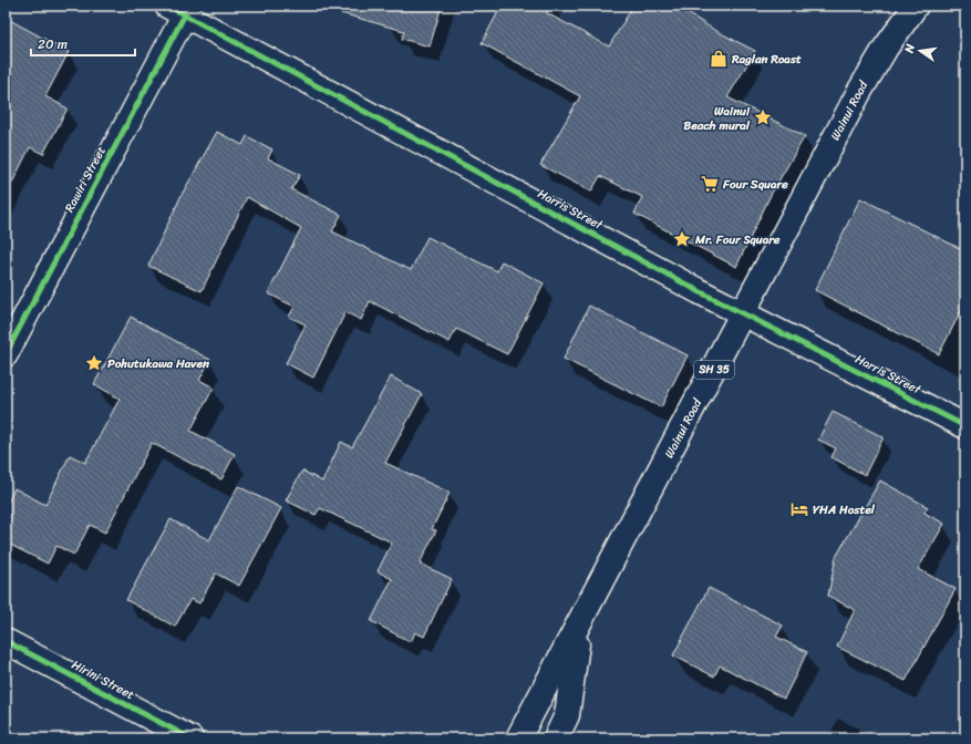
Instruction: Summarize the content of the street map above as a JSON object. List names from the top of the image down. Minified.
{"streets":{"street":["Wainui Road","Rawiri Street","Harris Street","SH 35","Hirini Street"]},"crossings":[["Wainui Road","Harris Street"],["Rawiri Street","Harris Street"]],"places":{"shop":["Raglan Roast"],"place":["Wainui Beach mural","Mr. Four Square","Pohutukawa Haven"],"supermarket":["Four Square"],"hotel":["YHA Hostel"]},"scale_bar":"20 m","north":"left"}
